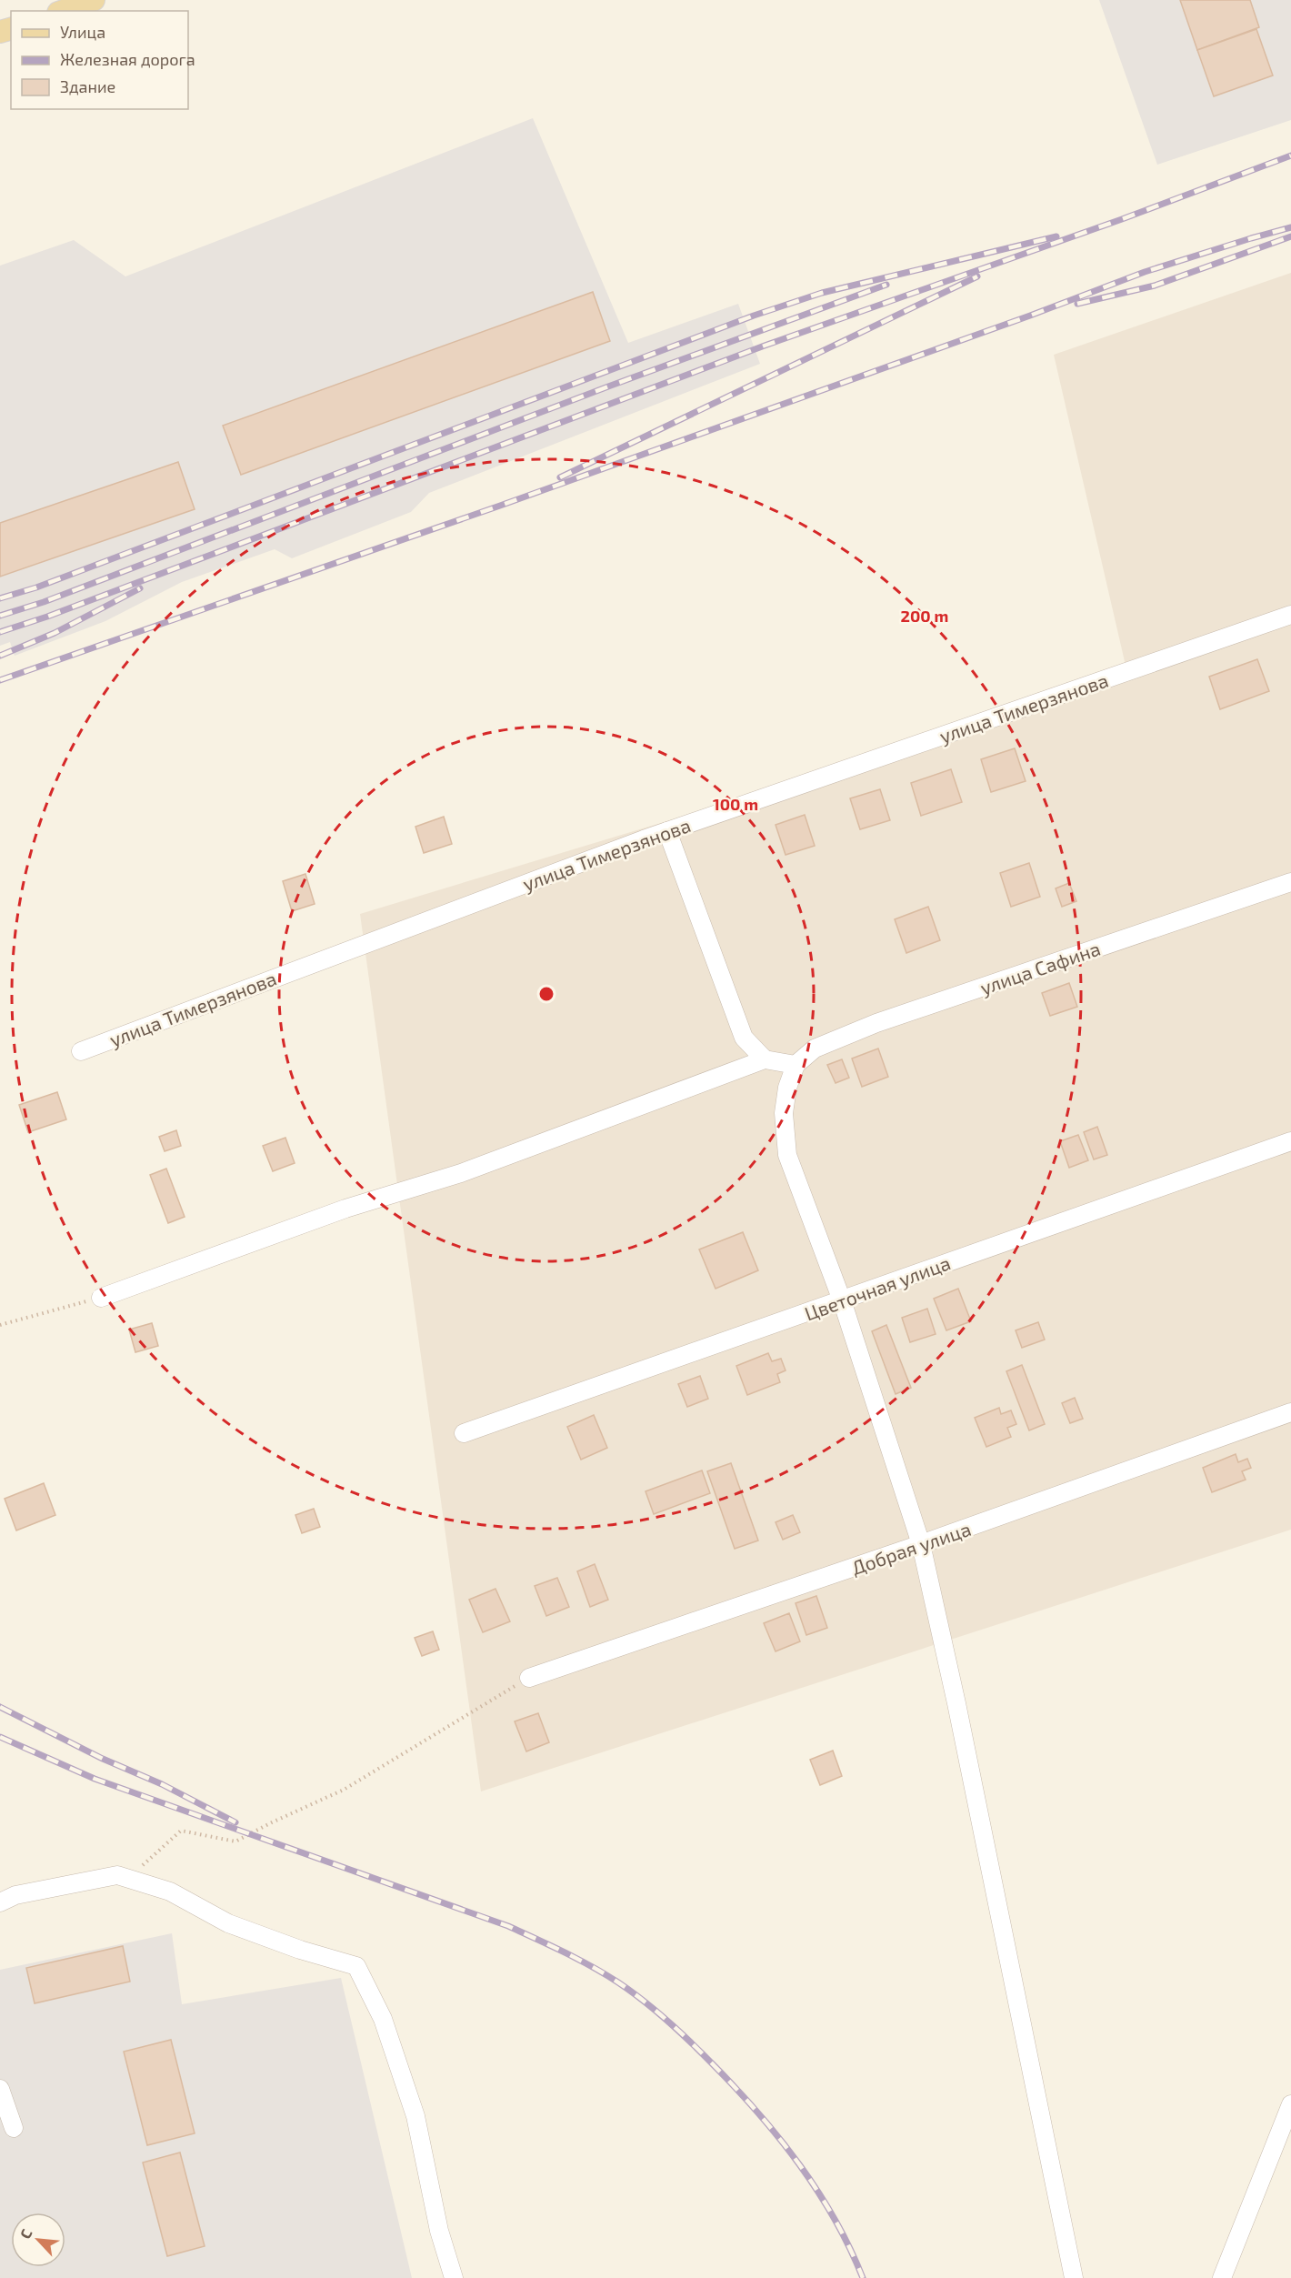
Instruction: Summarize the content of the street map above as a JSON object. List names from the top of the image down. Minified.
{"streets":{"street":["улица Тимерзянова","улица Сафина","Цветочная улица","Добрая улица"]},"legend":["Улица","Железная дорога","Здание"],"north":"top left","rings":["200 m","100 m"]}
